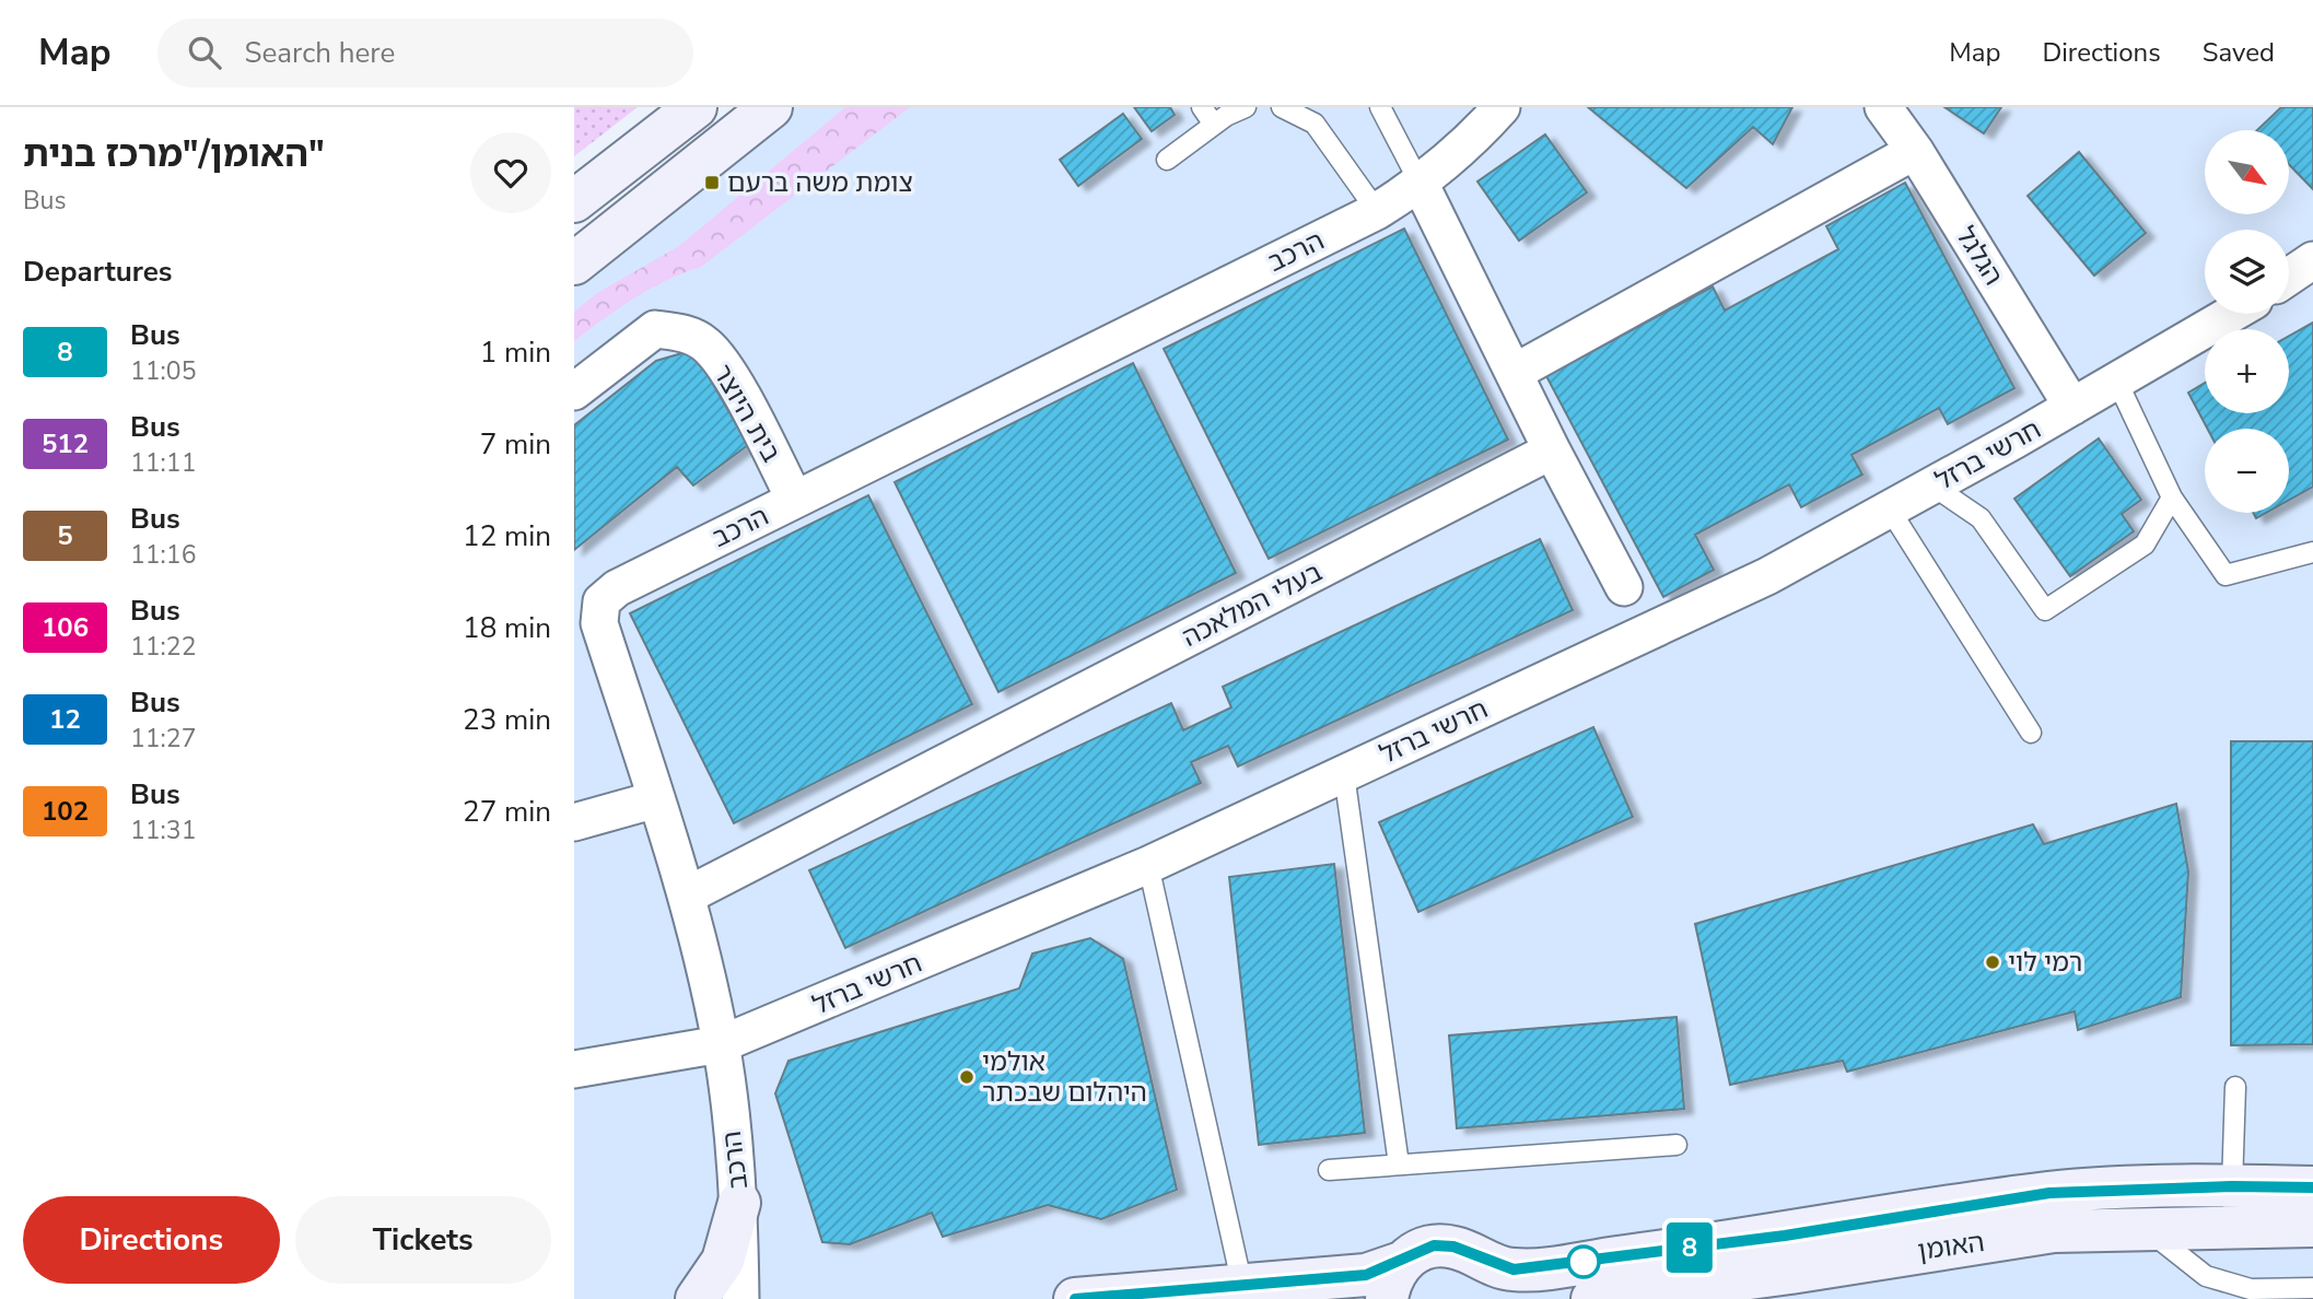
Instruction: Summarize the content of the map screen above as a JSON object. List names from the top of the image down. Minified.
{"streets":{"street":["הרכב","הגלגל","בית היוצר","חרשי ברזל","בעלי המלאכה","האומן"]},"crossings":[["הרכב","בית היוצר"],["הרכב","חרשי ברזל"],["הרכב","בעלי המלאכה"],["הגלגל","חרשי ברזל"]],"places":{"transit":["צומת משה ברעם"],"other":["רמי לוי","אולמי היהלום שבכתר"]},"lines":["bus line 8"],"north":"bottom right","page":{"header":"Map","search":"Search here","nav":["Map","Directions","Saved"],"heading":[["האומן/\"מרכז בנית\"","Bus"],"Departures"],"on_map":"8","map_buttons":["+","−"],"list":[{"mark":"8","name":"Bus","note":"11:05","value":"1 min"},{"mark":"512","name":"Bus","note":"11:11","value":"7 min"},{"mark":"5","name":"Bus","note":"11:16","value":"12 min"},{"mark":"106","name":"Bus","note":"11:22","value":"18 min"},{"mark":"12","name":"Bus","note":"11:27","value":"23 min"},{"mark":"102","name":"Bus","note":"11:31","value":"27 min"}],"buttons":["Directions","Tickets"]}}
